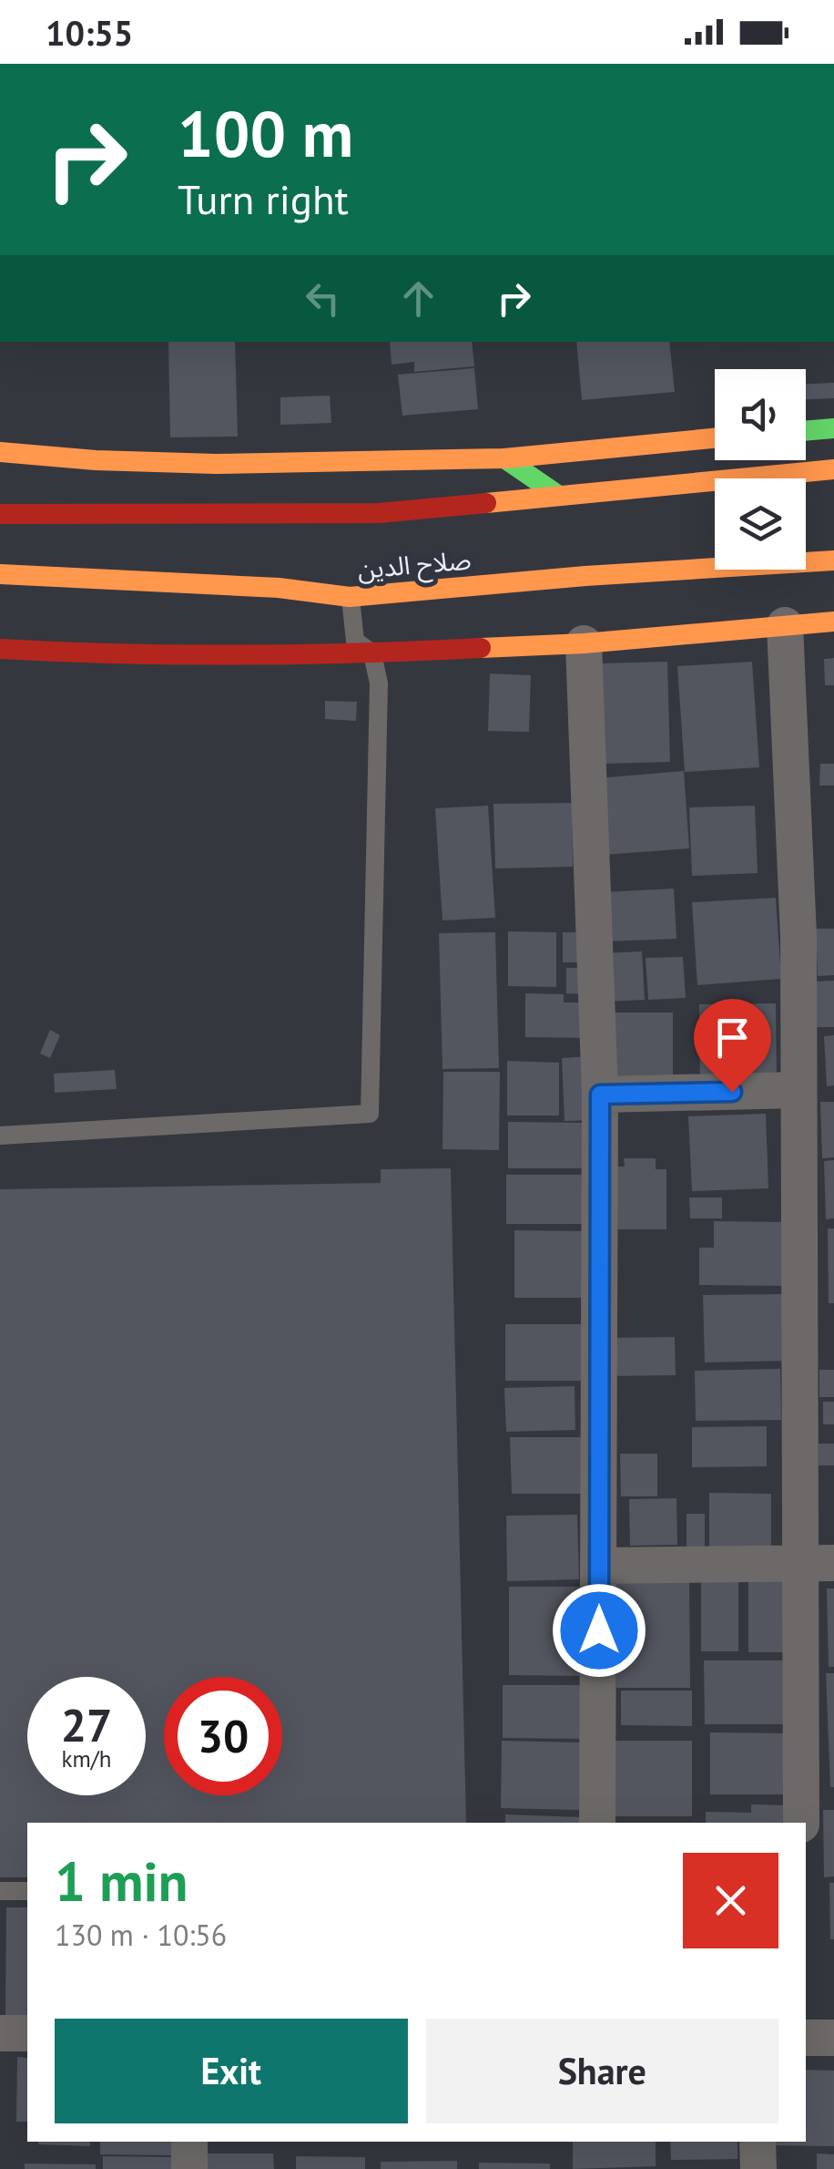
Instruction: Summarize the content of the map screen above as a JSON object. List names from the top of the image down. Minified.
{"streets":{"main road":["صلاح الدين"]},"page":{"status":"10:55","turn":["100 m","Turn right"],"speed":"27 km/h","limit":"30","heading":["1 min","130 m · 10:56"],"buttons":["Exit","Share"]}}
